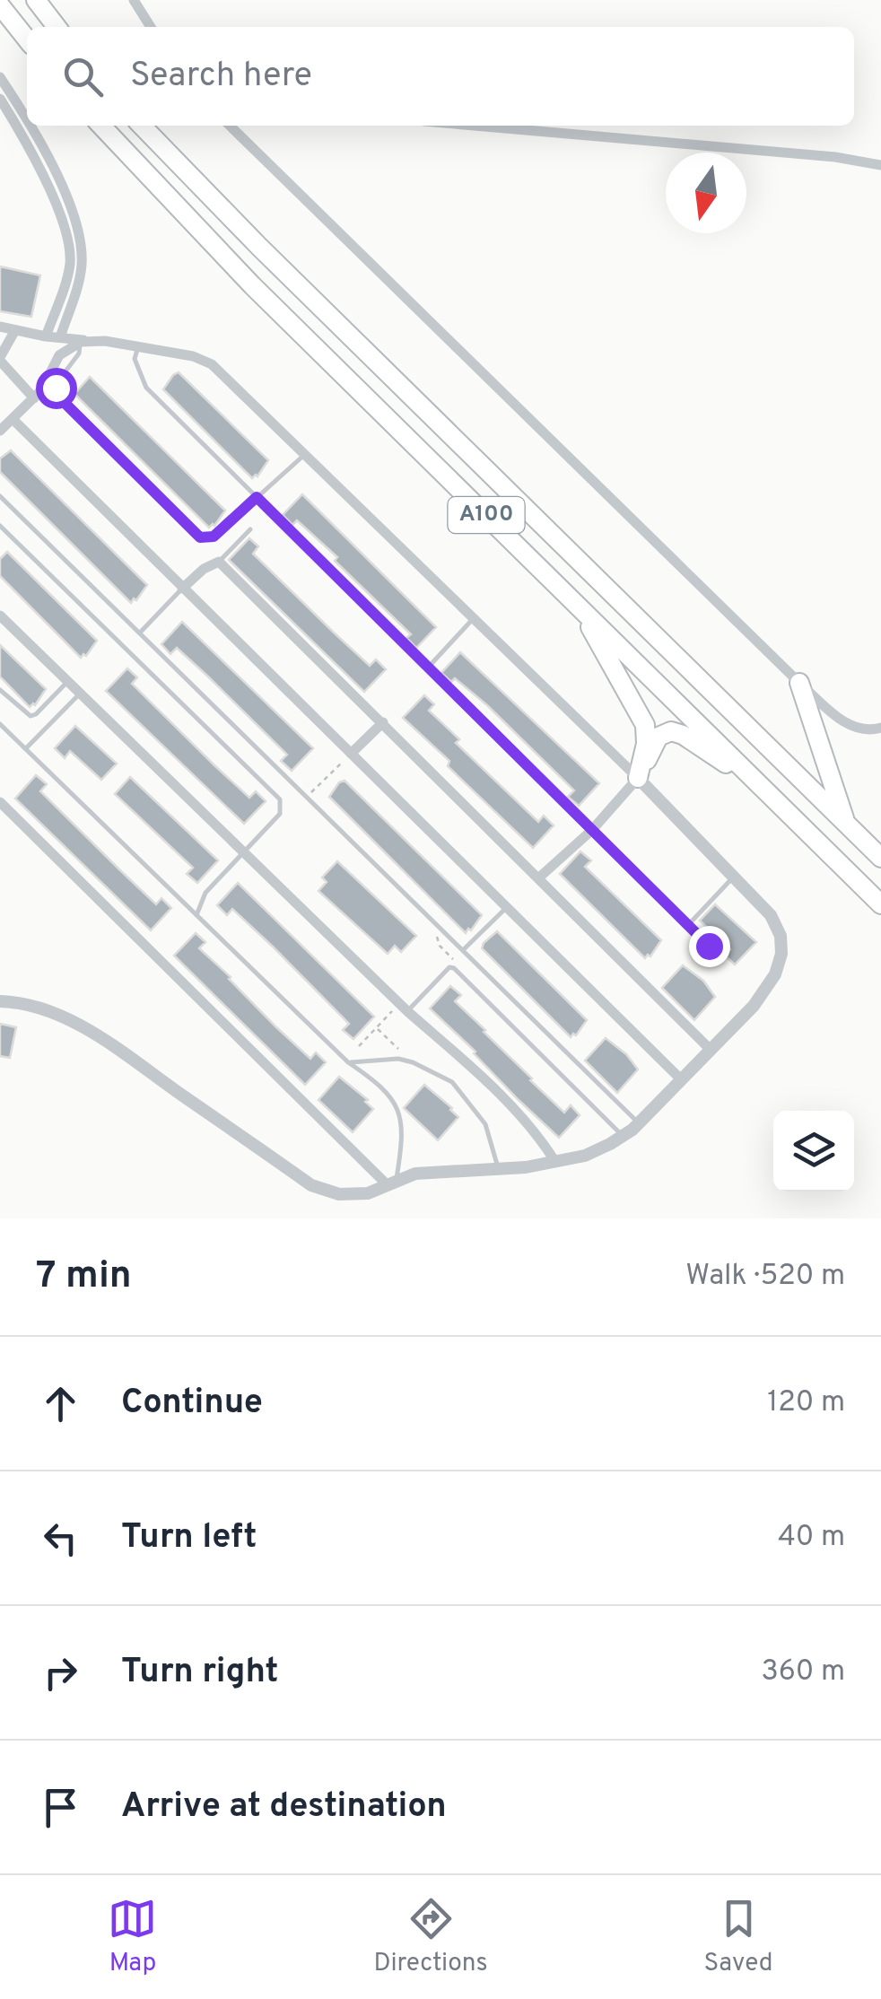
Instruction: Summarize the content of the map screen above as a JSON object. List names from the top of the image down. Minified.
{"streets":{"highway":["A100"]},"north":"bottom","page":{"search":"Search here","heading":["7 min","Walk · 520 m"],"list":[["Continue","120 m"],["Turn left","40 m"],["Turn right","360 m"],"Arrive at destination"],"nav":["Map","Directions","Saved"]}}
